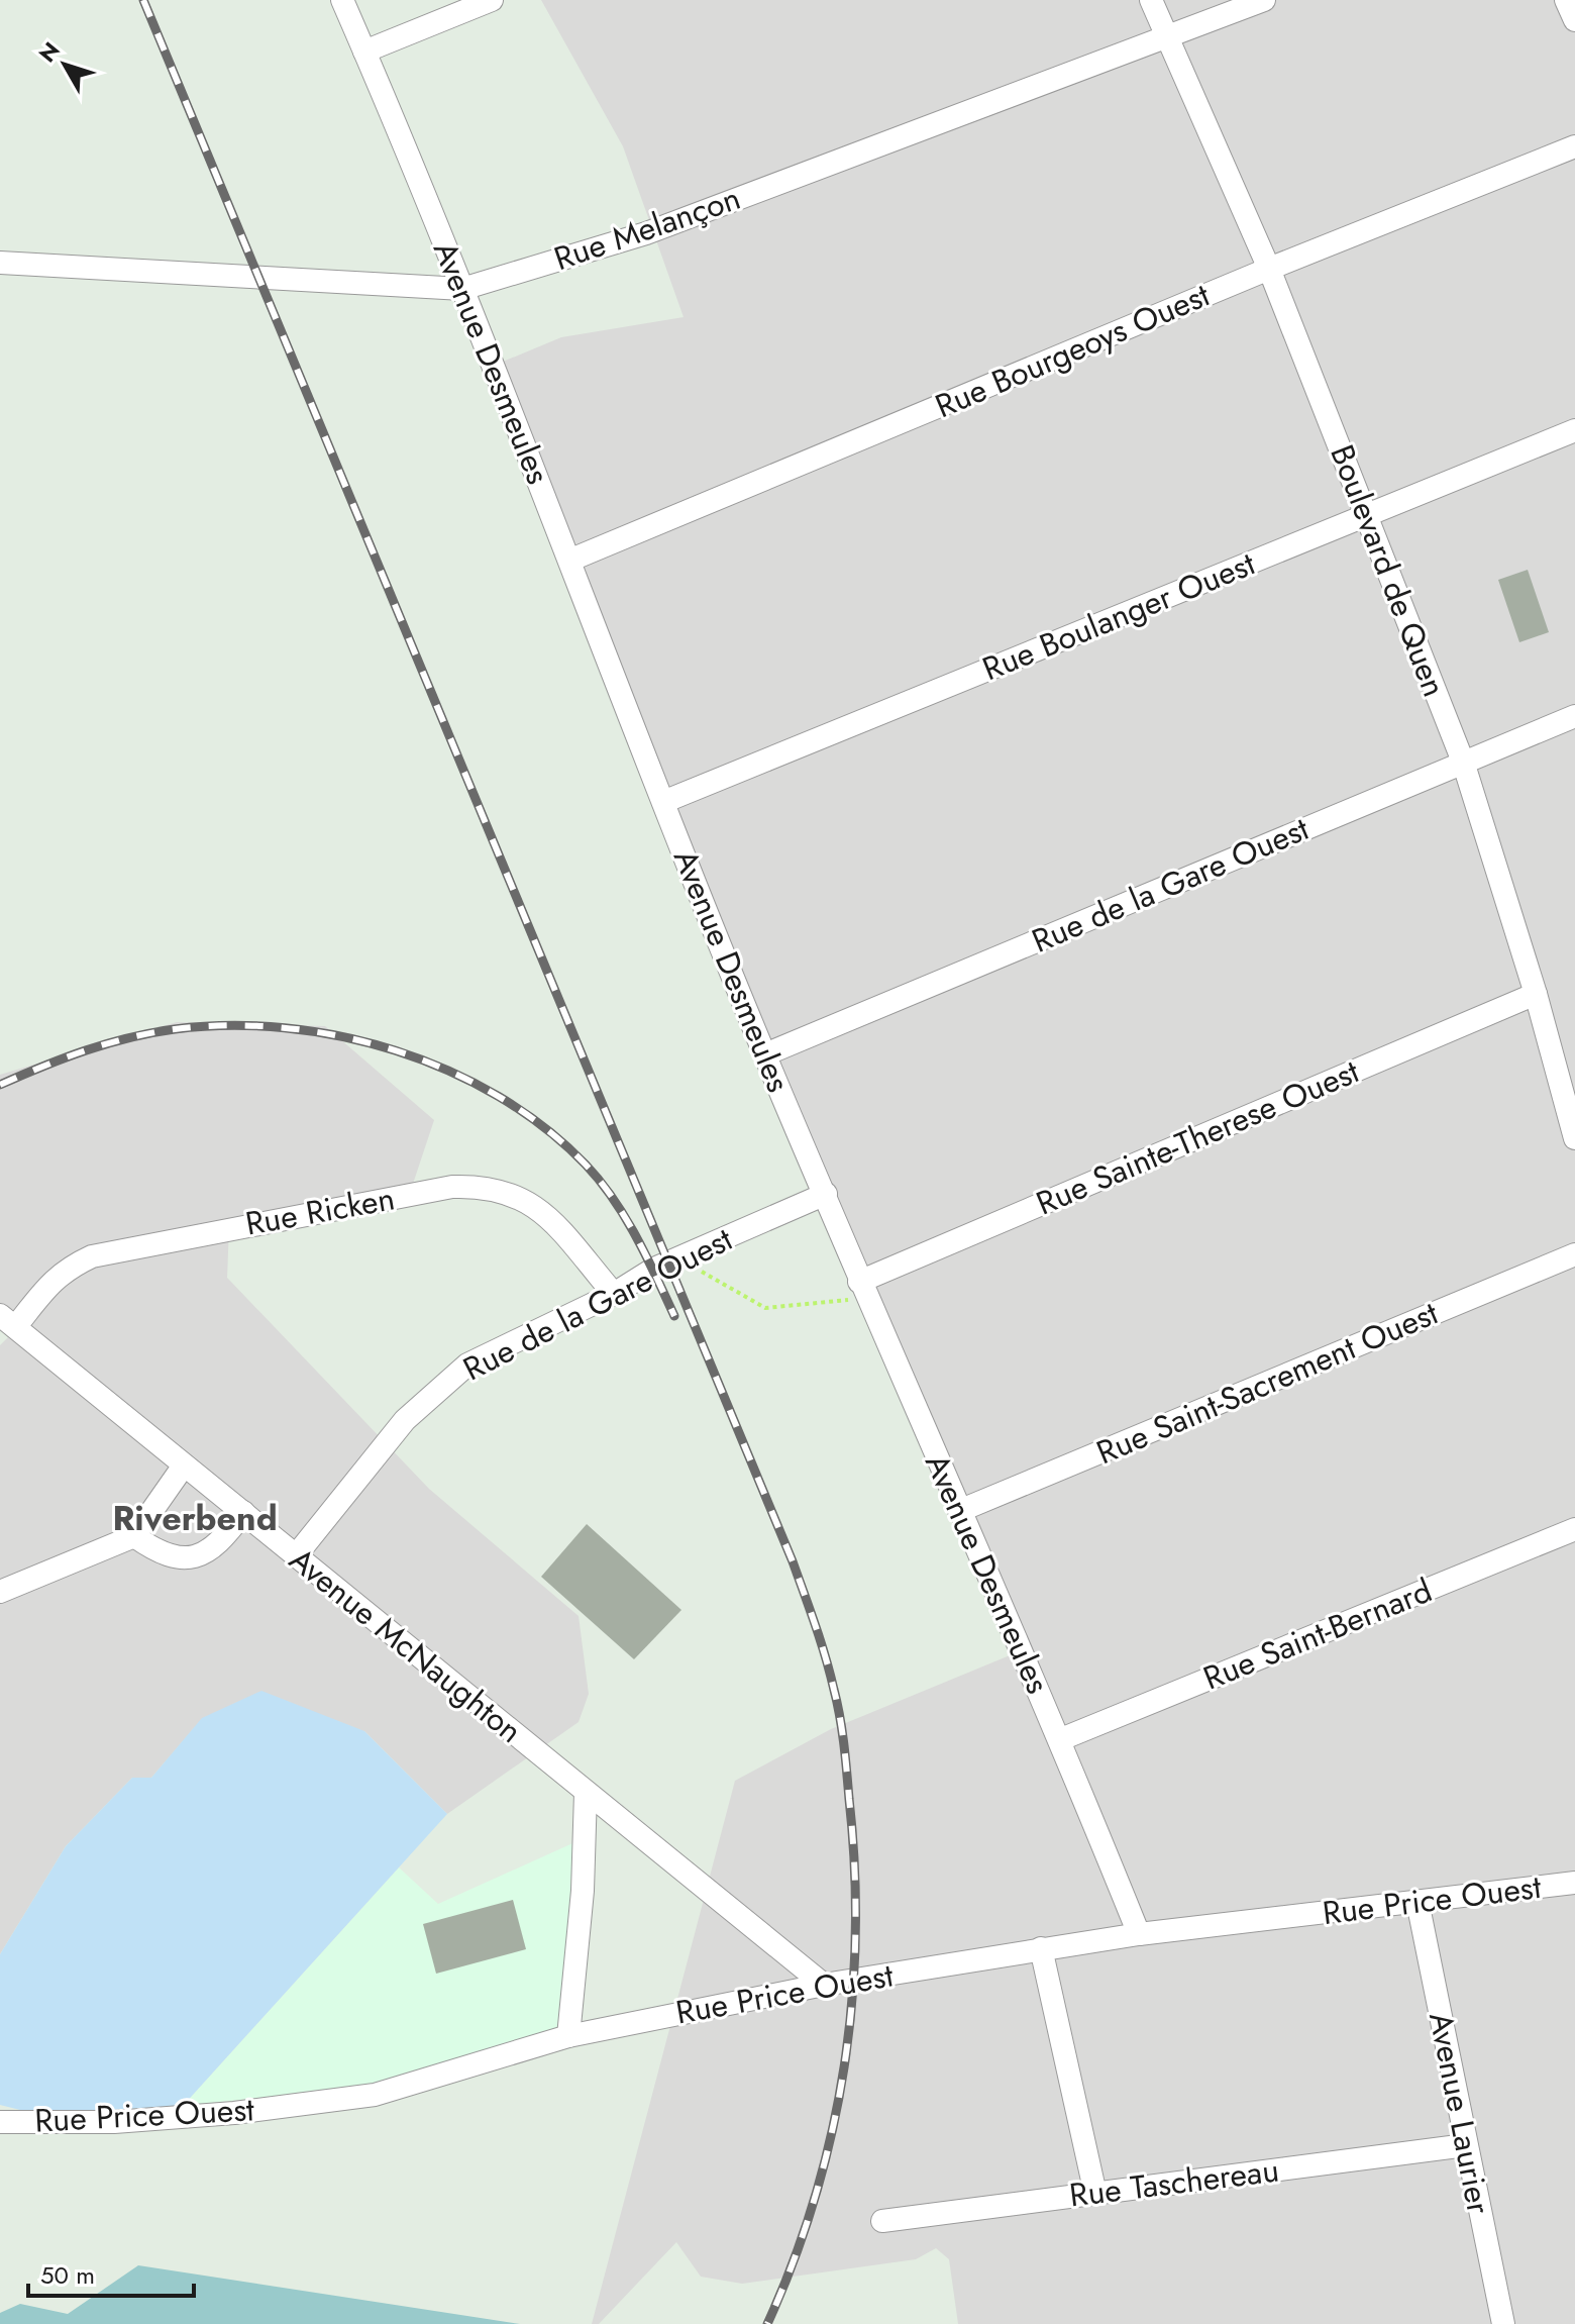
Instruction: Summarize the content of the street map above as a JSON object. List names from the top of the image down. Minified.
{"streets":{"street":["Rue Melançon","Rue Bourgeoys Ouest","Avenue Desmeules","Boulevard de Quen","Rue Boulanger Ouest","Rue de la Gare Ouest","Rue Sainte-Therese Ouest","Rue Ricken","Rue Saint-Sacrement Ouest","Rue Saint-Bernard","Avenue McNaughton","Rue Price Ouest","Avenue Laurier","Rue Taschereau"]},"crossings":[["Rue Melançon","Avenue Desmeules"],["Rue Melançon","Boulevard de Quen"],["Rue Bourgeoys Ouest","Avenue Desmeules"],["Rue Bourgeoys Ouest","Boulevard de Quen"],["Avenue Desmeules","Rue Boulanger Ouest"],["Avenue Desmeules","Rue de la Gare Ouest"],["Avenue Desmeules","Rue Sainte-Therese Ouest"],["Avenue Desmeules","Rue Saint-Sacrement Ouest"],["Avenue Desmeules","Rue Saint-Bernard"],["Avenue Desmeules","Rue Price Ouest"],["Boulevard de Quen","Rue Boulanger Ouest"],["Boulevard de Quen","Rue de la Gare Ouest"],["Boulevard de Quen","Rue Sainte-Therese Ouest"],["Rue de la Gare Ouest","Rue Ricken"],["Rue de la Gare Ouest","Avenue McNaughton"],["Rue Ricken","Avenue McNaughton"],["Avenue McNaughton","Rue Price Ouest"],["Rue Price Ouest","Avenue Laurier"],["Avenue Laurier","Rue Taschereau"]],"districts":["Riverbend"],"scale_bar":"50 m","north":"top left"}
